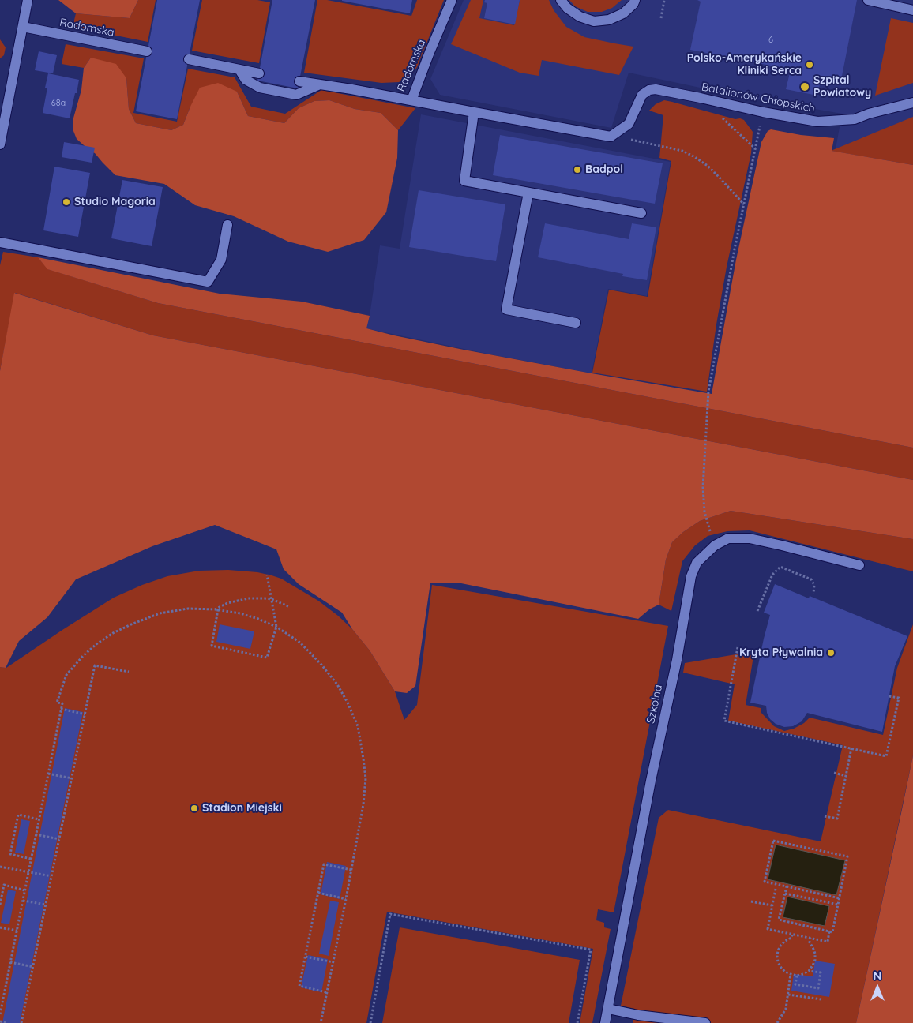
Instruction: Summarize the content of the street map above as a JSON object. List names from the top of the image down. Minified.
{"streets":{"street":["Radomska","Batalionów Chłopskich","Szkolna"]},"places":["Polsko-Amerykańskie Kliniki Serca","Szpital Powiatowy","Badpol","Studio Magoria","Kryta Pływalnia","Stadion Miejski"],"house_numbers":["6","68a"],"north":"top"}
